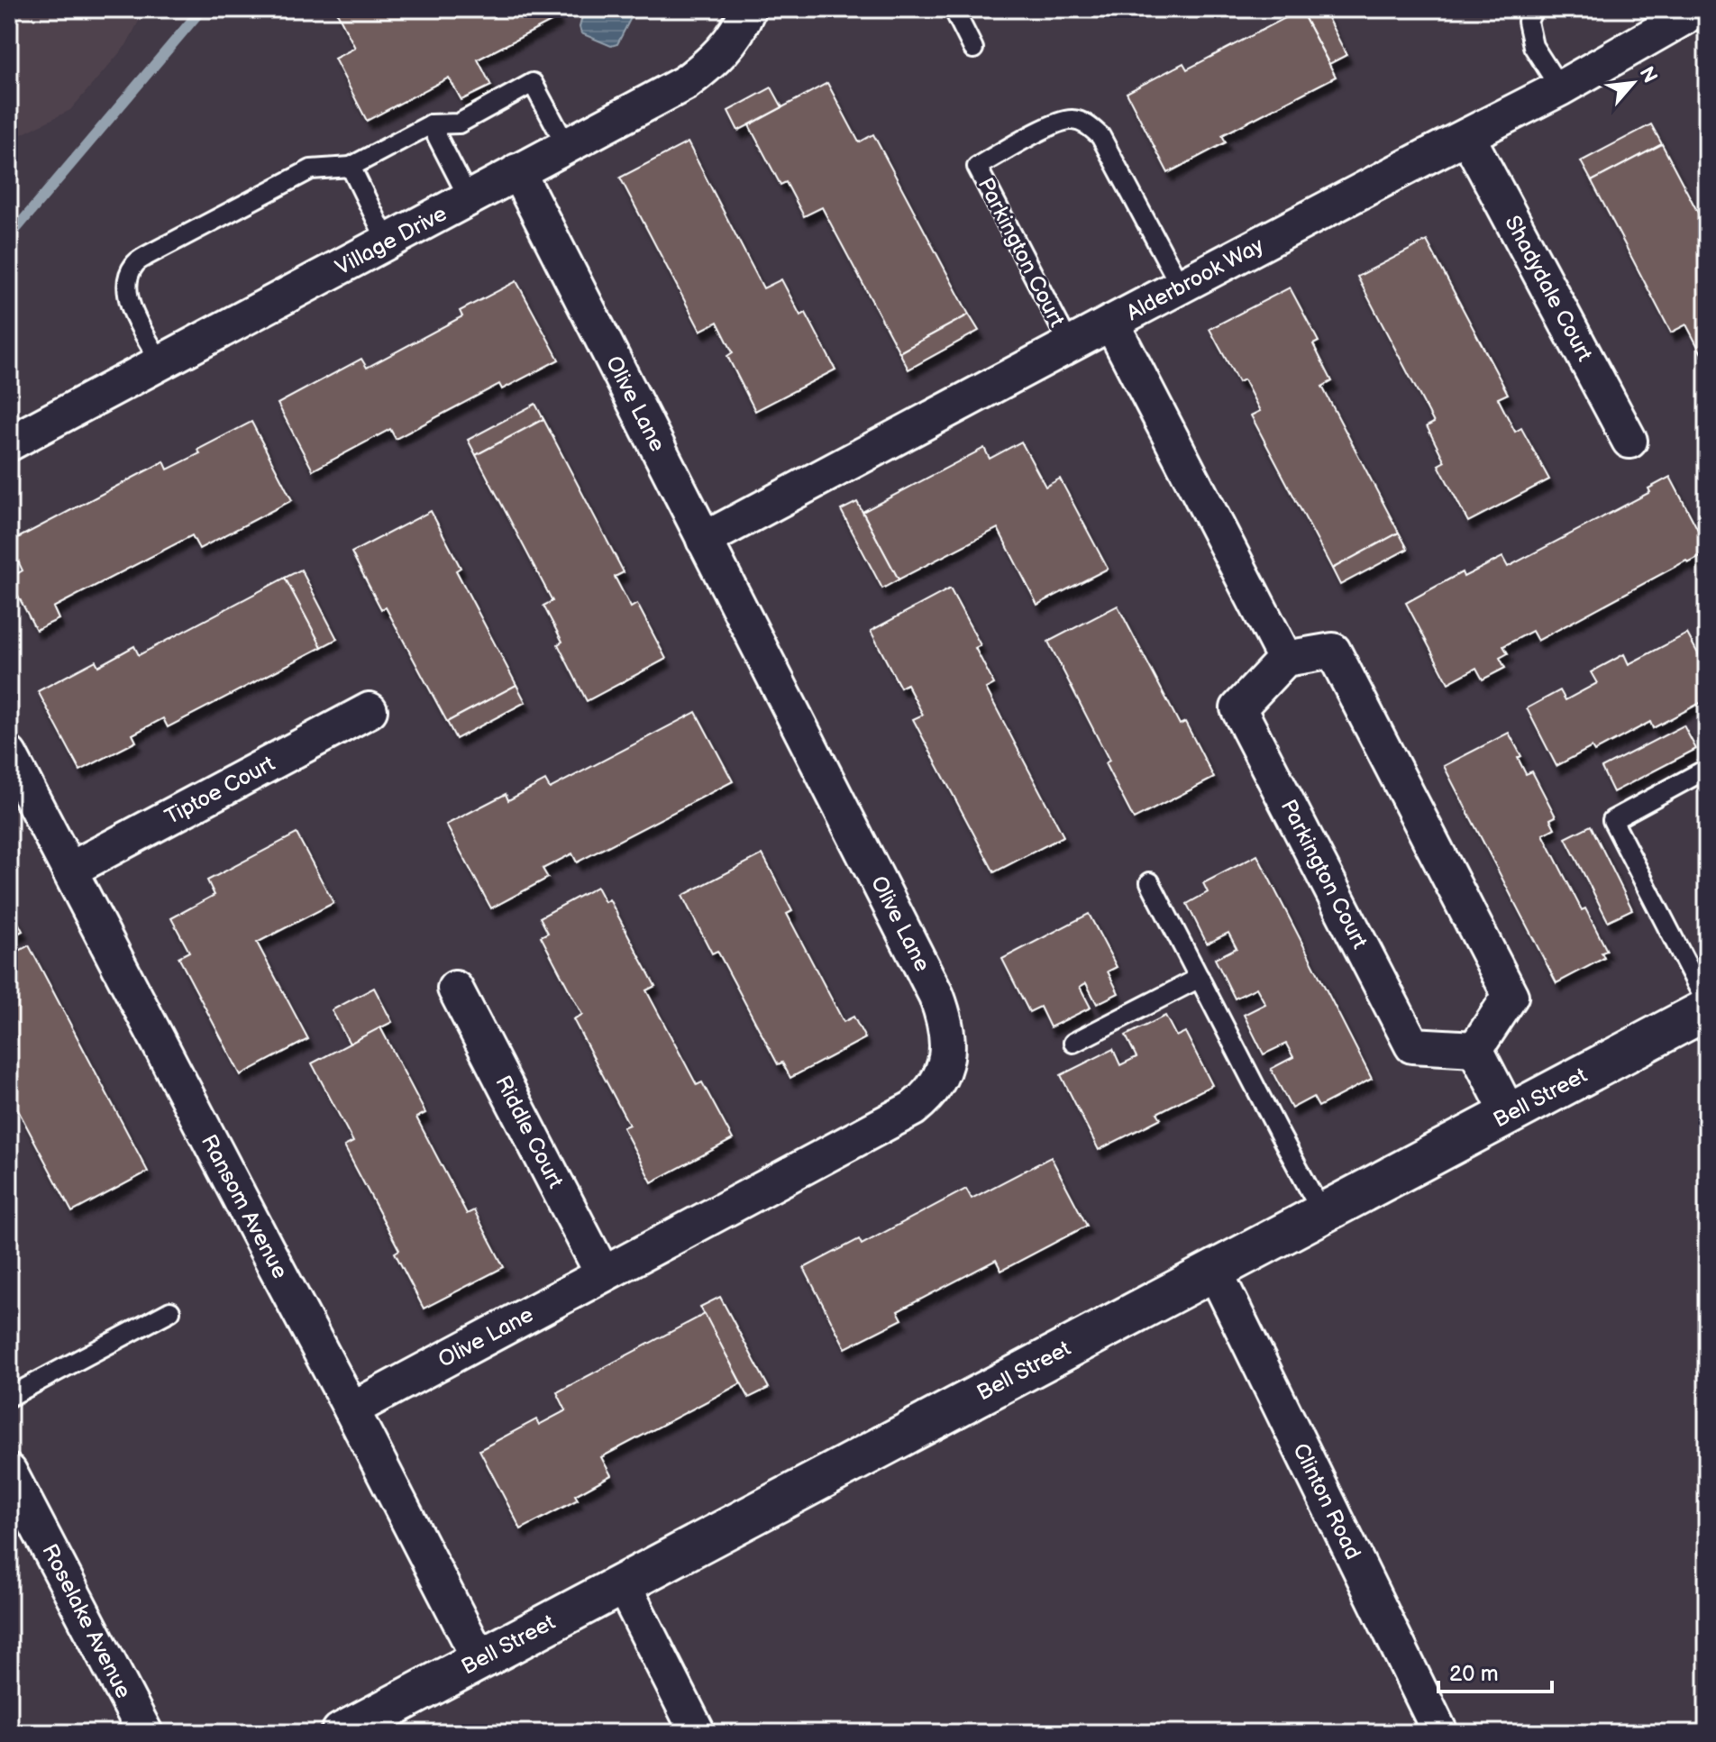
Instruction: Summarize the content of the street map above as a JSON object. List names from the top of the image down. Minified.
{"streets":{"street":["Village Drive","Parkington Court","Alderbrook Way","Shadydale Court","Olive Lane","Tiptoe Court","Bell Street","Riddle Court","Ransom Avenue","Clinton Road","Roselake Avenue"]},"crossings":[["Village Drive","Olive Lane"],["Parkington Court","Alderbrook Way"],["Alderbrook Way","Shadydale Court"],["Alderbrook Way","Olive Lane"],["Olive Lane","Riddle Court"],["Olive Lane","Ransom Avenue"],["Tiptoe Court","Ransom Avenue"],["Bell Street","Ransom Avenue"],["Bell Street","Clinton Road"]],"scale_bar":"20 m","north":"top right"}
